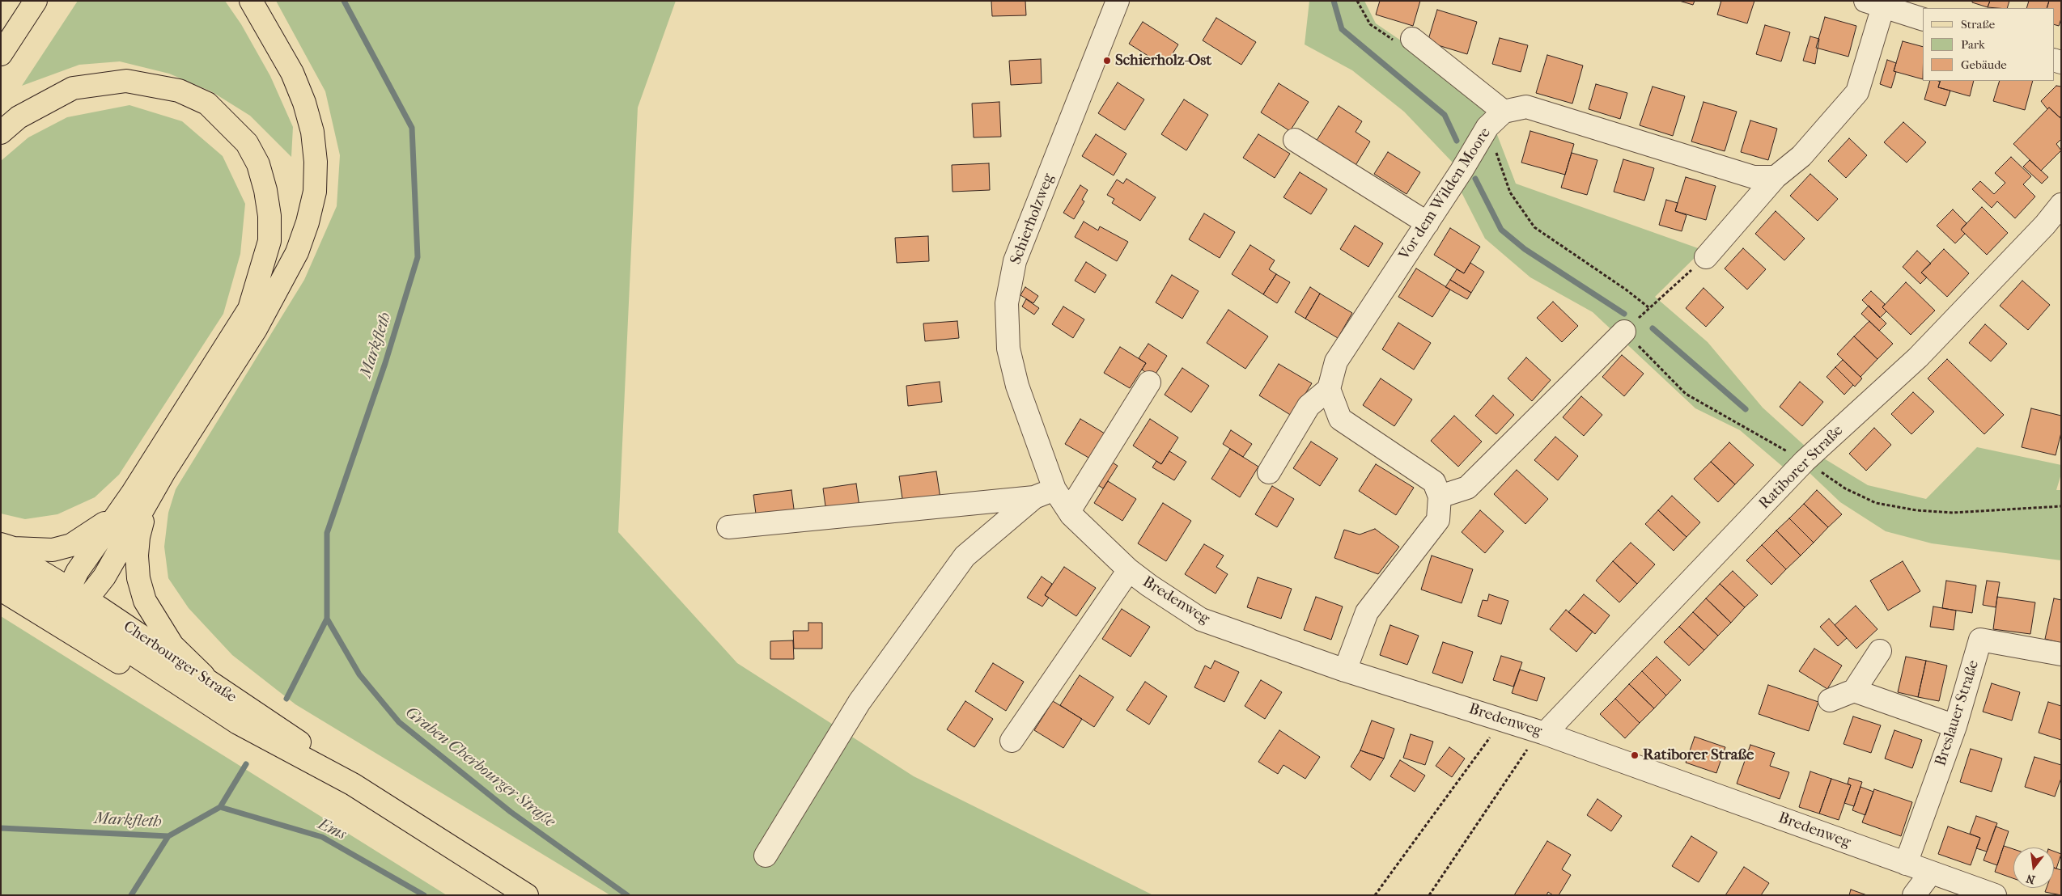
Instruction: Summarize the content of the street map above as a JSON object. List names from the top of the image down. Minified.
{"streets":{"main road":["Cherbourger Straße"],"street":["Vor dem Wilden Moore","Schierholzweg","Ratiborer Straße","Bredenweg","Breslauer Straße"]},"crossings":[["Schierholzweg","Bredenweg"],["Ratiborer Straße","Bredenweg"],["Bredenweg","Breslauer Straße"]],"water":["Markfleth","Graben Cherbourger Straße","Ems"],"places":["Schierholz-Ost","Ratiborer Straße"],"legend":["Straße","Park","Gebäude"],"north":"bottom"}
